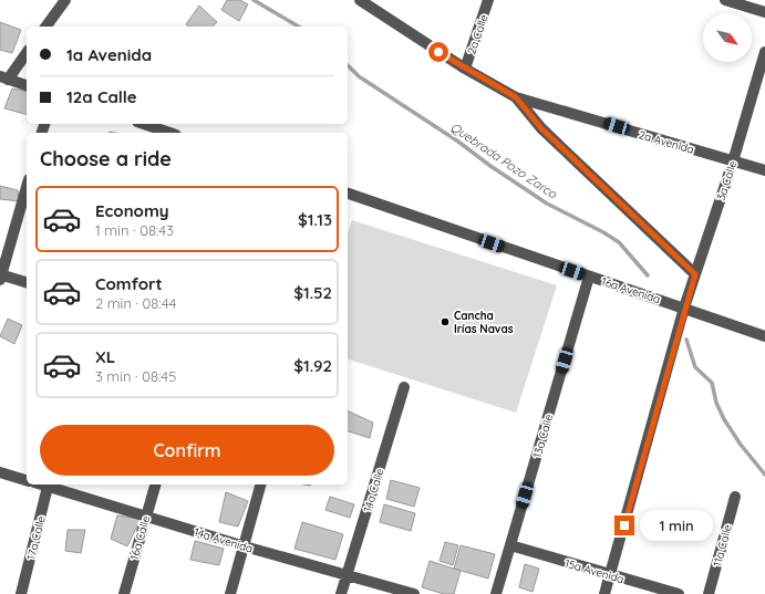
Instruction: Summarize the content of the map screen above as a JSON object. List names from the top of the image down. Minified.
{"streets":{"street":["2a Calle","2a Avenida","3a Calle","16a Avenida","13a Calle","14a Calle","17a Calle","16a Calle","14a Avenida","11a Calle","15a Avenida"]},"crossings":[["2a Avenida","3a Calle"],["3a Calle","16a Avenida"],["3a Calle","15a Avenida"],["16a Avenida","13a Calle"],["13a Calle","15a Avenida"],["14a Calle","14a Avenida"],["17a Calle","14a Avenida"],["16a Calle","14a Avenida"]],"water":["Quebrada Pozo Zarco"],"places":["Cancha Irías Navas"],"north":"bottom right","page":{"banner":["1a Avenida","12a Calle"],"heading":"Choose a ride","list":[{"name":"Economy","note":"1 min · 08:43","value":"$1.13"},{"name":"Comfort","note":"2 min · 08:44","value":"$1.52"},{"name":"XL","note":"3 min · 08:45","value":"$1.92"}],"buttons":"Confirm","bubble":"1 min"}}
